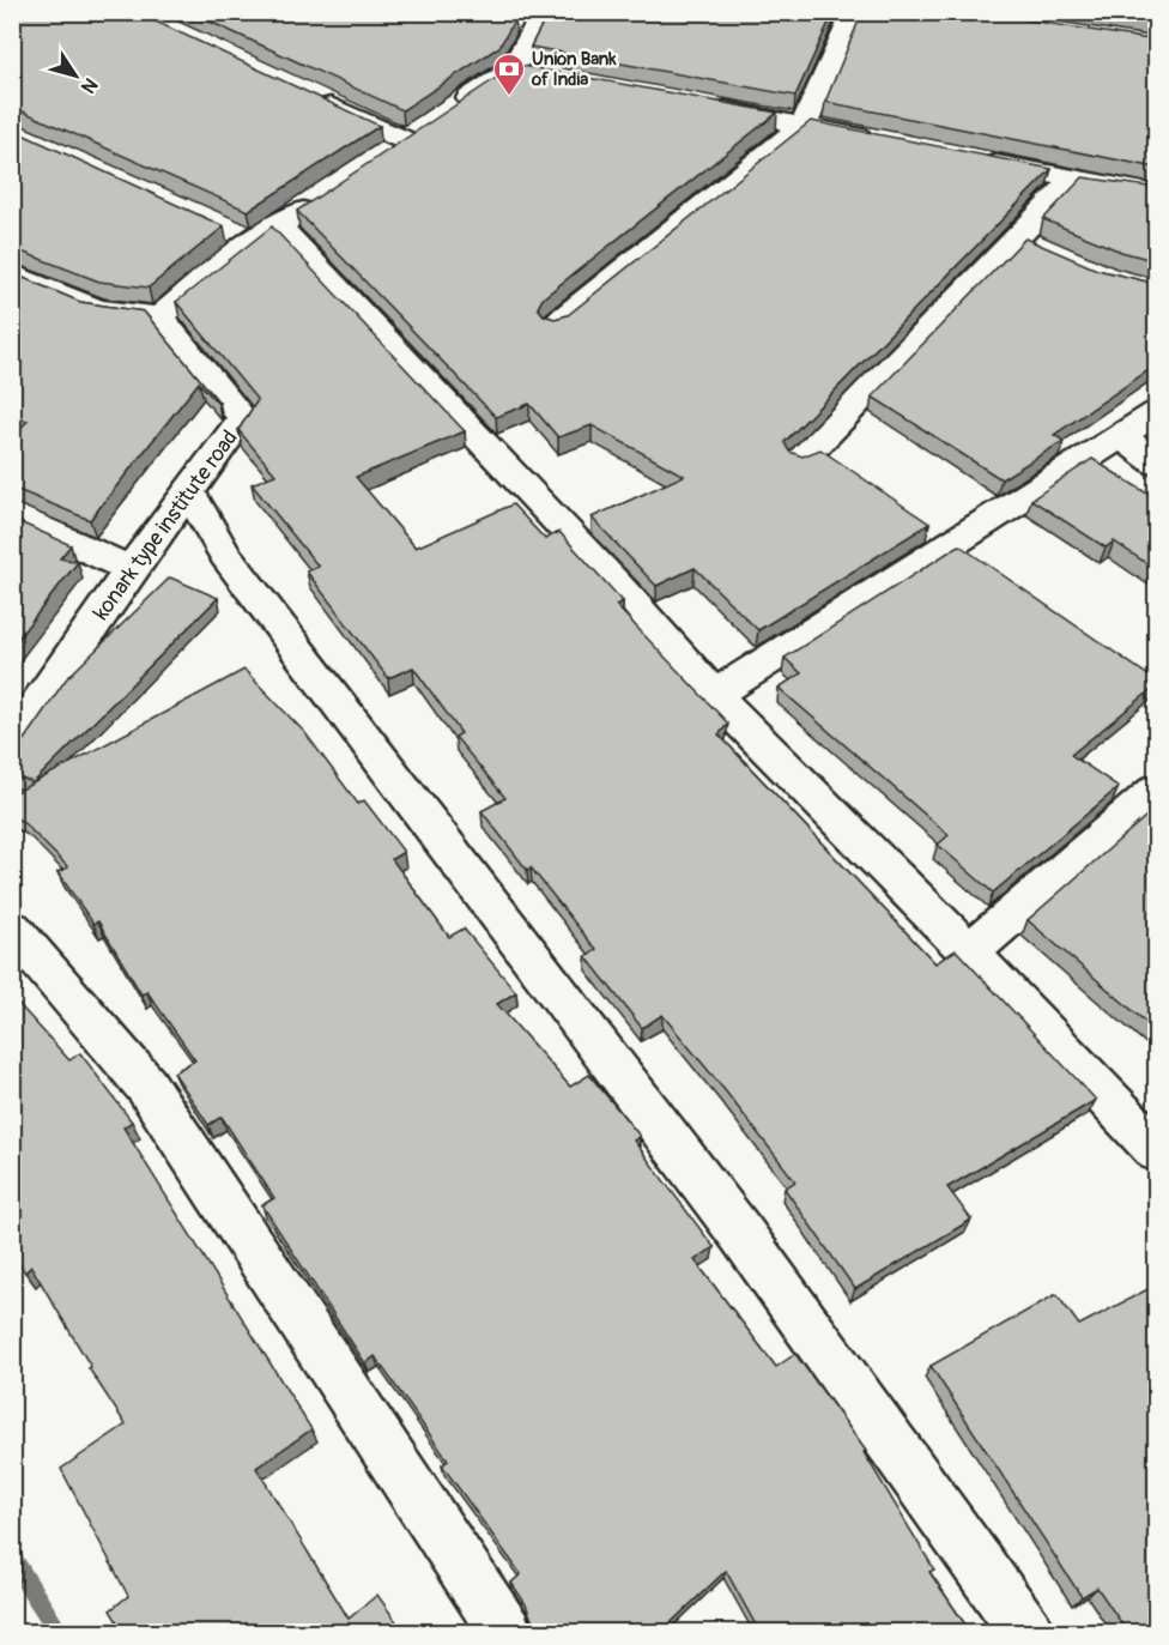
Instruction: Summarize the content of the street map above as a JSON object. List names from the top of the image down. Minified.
{"streets":{"street":["konark type institute road"]},"places":{"bank":["Union Bank of India"]},"north":"bottom right"}
